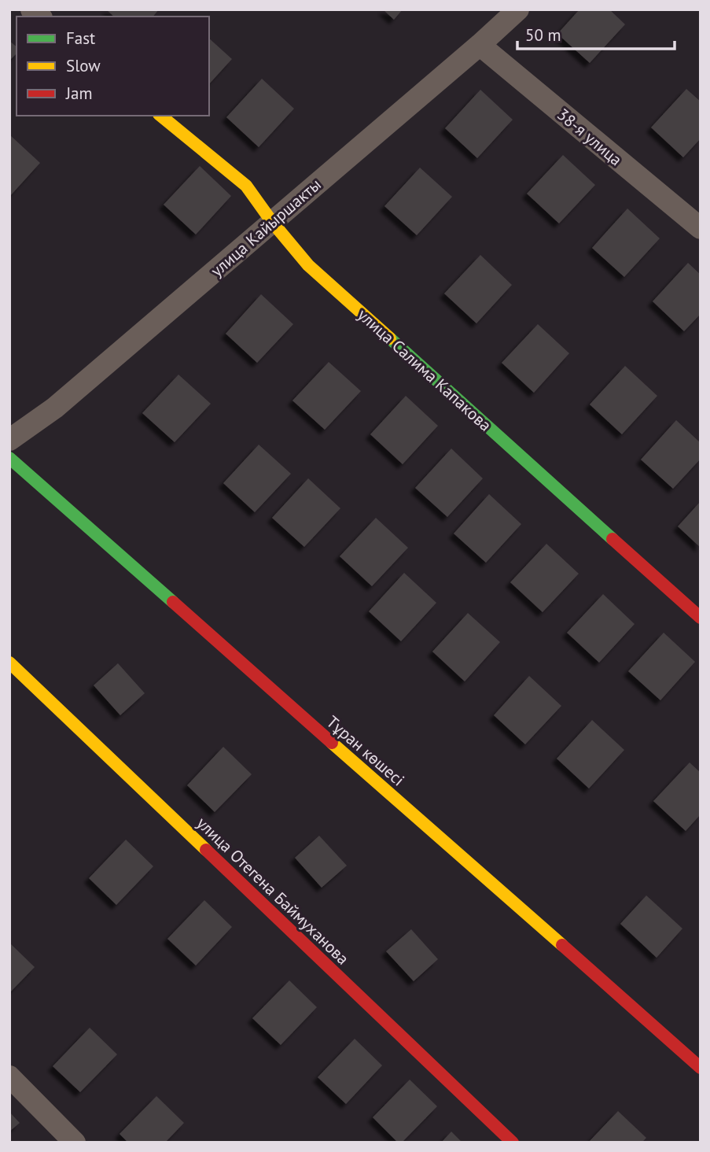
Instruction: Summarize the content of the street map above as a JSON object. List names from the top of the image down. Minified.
{"streets":{"street":["38-я улица","улица Кайыршакты","улица Салима Капакова","Тұран көшесі","улица Отегена Баймуханова"]},"crossings":[["38-я улица","улица Кайыршакты"],["улица Кайыршакты","улица Салима Капакова"]],"legend":["Fast","Slow","Jam"],"scale_bar":"50 m"}
